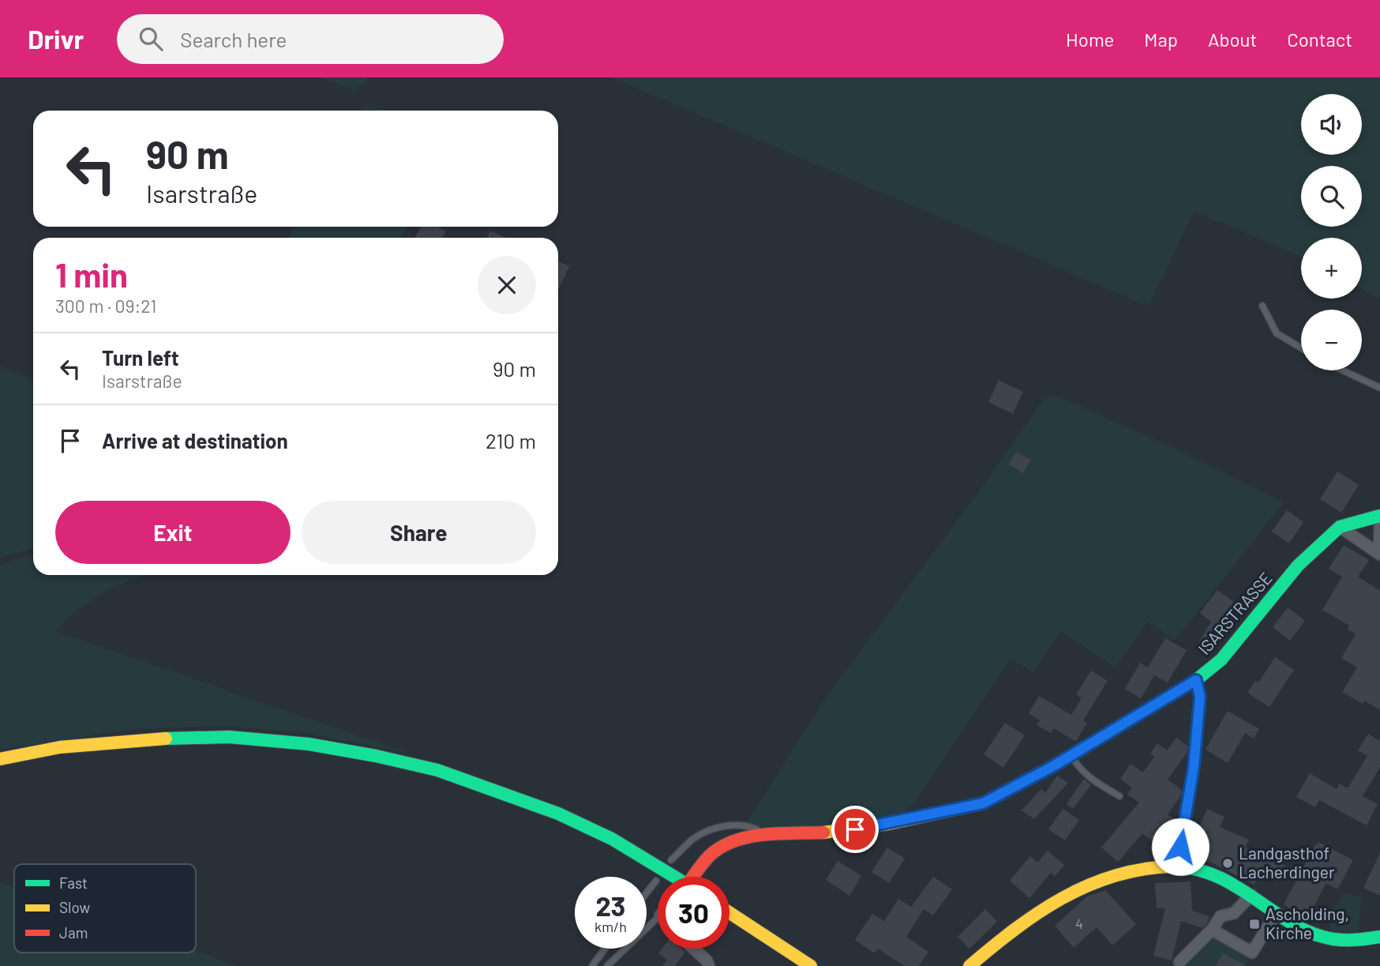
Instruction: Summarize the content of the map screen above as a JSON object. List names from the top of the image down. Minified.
{"streets":{"main road":["ISARSTRASSE"]},"places":{"other":["Landgasthof Lacherdinger"],"transit":["Ascholding, Kirche"]},"house_numbers":["4"],"legend":["Fast","Slow","Jam"],"page":{"header":"Drivr","search":"Search here","nav":["Home","Map","About","Contact"],"map_buttons":["+","−"],"turn":["90 m","Isarstraße"],"heading":["1 min","300 m · 09:21"],"list":[{"name":"Turn left","note":"Isarstraße","value":"90 m"},{"name":"Arrive at destination","value":"210 m"}],"buttons":["Exit","Share"],"speed":"23 km/h","limit":"30"}}
